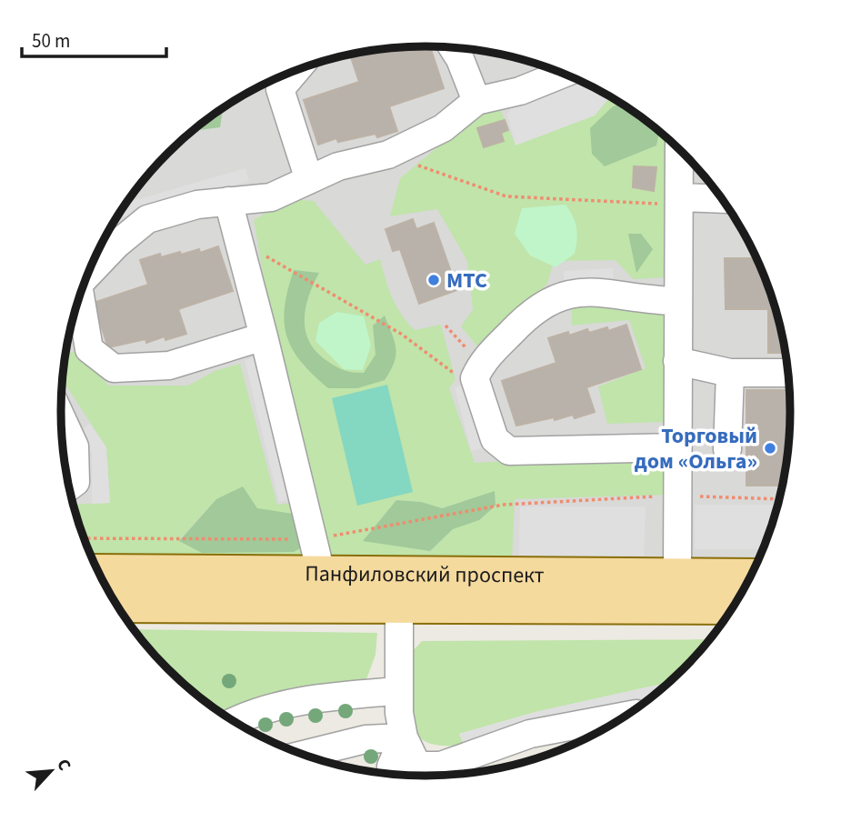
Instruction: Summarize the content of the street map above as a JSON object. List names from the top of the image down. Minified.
{"streets":{"main road":["Панфиловский проспект"]},"places":["МТС","Торговый дом «Ольга»"],"scale_bar":"50 m","north":"top right"}
